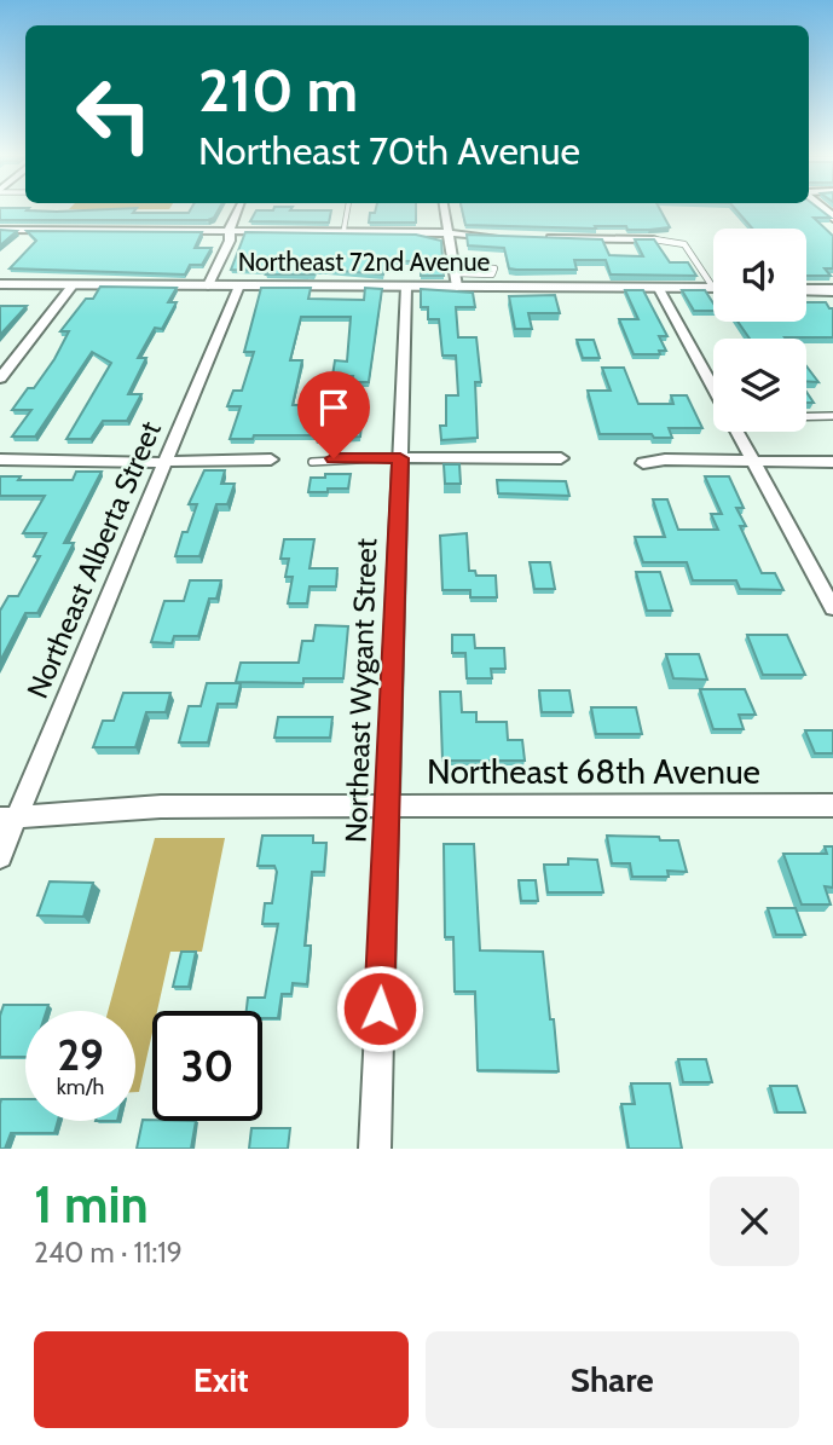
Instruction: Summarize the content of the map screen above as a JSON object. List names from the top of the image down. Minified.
{"streets":{"street":["Northeast 72nd Avenue","Northeast Alberta Street","Northeast Wygant Street","Northeast 68th Avenue"]},"crossings":[["Northeast 72nd Avenue","Northeast Alberta Street"],["Northeast 72nd Avenue","Northeast Wygant Street"],["Northeast Alberta Street","Northeast 68th Avenue"],["Northeast Wygant Street","Northeast 68th Avenue"]],"page":{"turn":["210 m","Northeast 70th Avenue"],"speed":"29 km/h","limit":"30","heading":["1 min","240 m · 11:19"],"buttons":["Exit","Share"]}}
